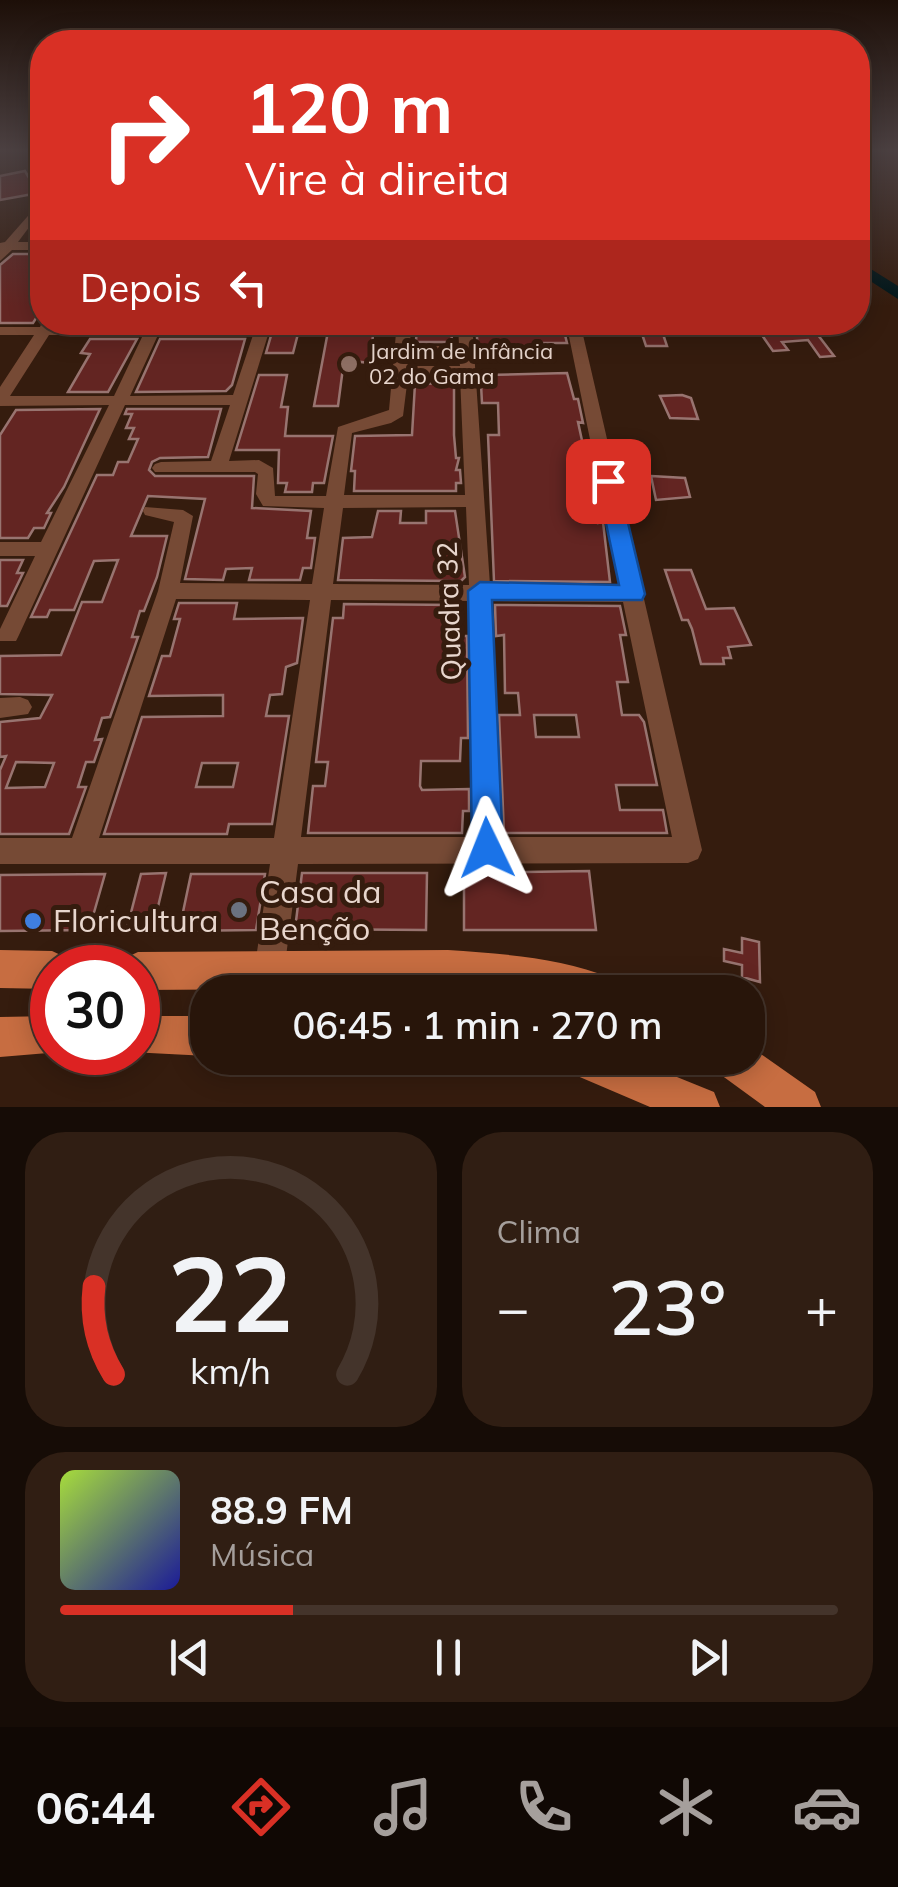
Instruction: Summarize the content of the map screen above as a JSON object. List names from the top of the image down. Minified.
{"streets":{"street":["Quadra 32"]},"places":["Jardim de Infância 02 do Gama","Casa da Benção","Floricultura"],"page":{"turn":["120 m","Vire à direita"],"then":"Depois","limit":"30","trip":"06:45 · 1 min · 270 m","tile":"Clima","heat":["−","23°","+"],"song":["88.9 FM","Música"],"tabs":"06:44","gauge":["22","km/h"]}}
